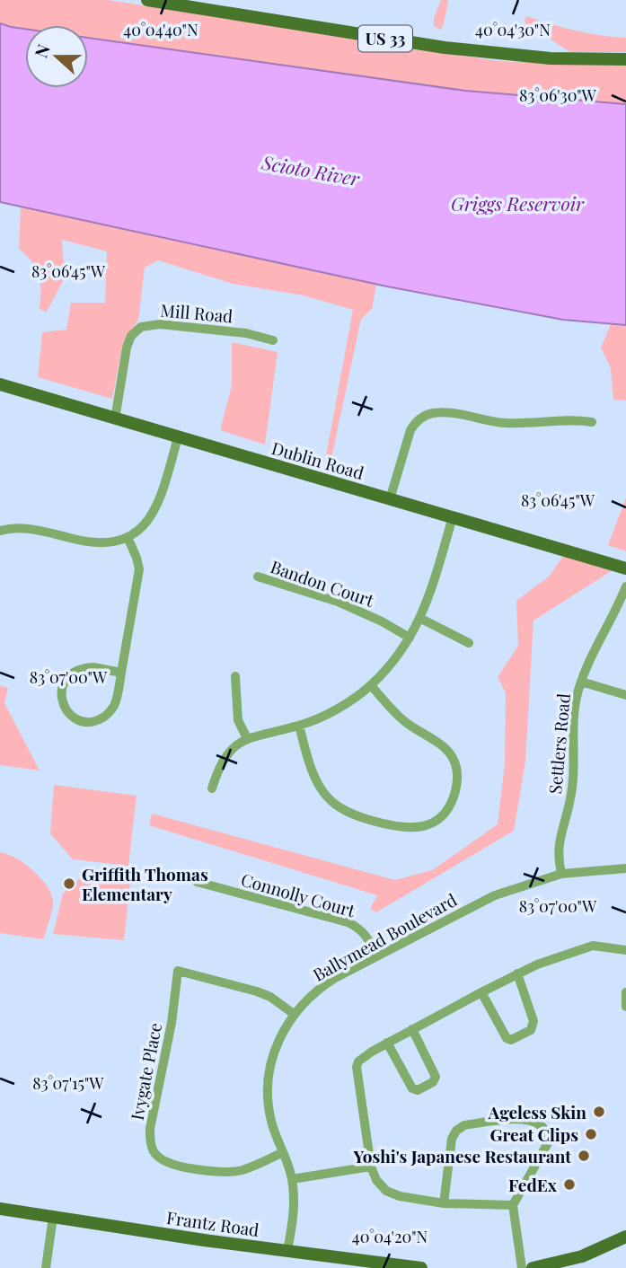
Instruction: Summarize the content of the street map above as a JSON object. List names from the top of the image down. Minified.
{"streets":{"main road":["US 33","Dublin Road","Frantz Road"],"street":["Mill Road","Bandon Court","Settlers Road","Connolly Court","Ballymead Boulevard","Ivygate Place"]},"crossings":[["Mill Road","Dublin Road"],["Settlers Road","Ballymead Boulevard"],["Connolly Court","Ballymead Boulevard"],["Ballymead Boulevard","Ivygate Place"],["Ballymead Boulevard","Frantz Road"]],"water":["Scioto River","Griggs Reservoir"],"places":["Griffith Thomas Elementary","Ageless Skin","Great Clips","Yoshi's Japanese Restaurant","FedEx"],"north":"left","coordinates":["40°04'40\"N","40°04'30\"N","83°06'30\"W","83°06'45\"W","83°07'00\"W","83°07'15\"W","40°04'20\"N"]}
